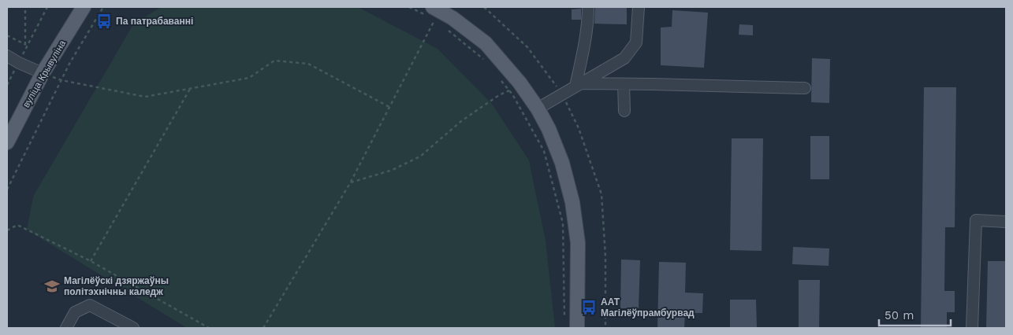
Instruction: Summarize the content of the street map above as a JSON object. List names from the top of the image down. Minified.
{"streets":{"main road":["вуліца Крывуліна"]},"places":{"bus stop":["Па патрабаванні","ААТ Магілёўпрамбурвад"],"school or university":["Магілёўскі дзяржаўны політэхнічны каледж"]},"scale_bar":"50 m"}
